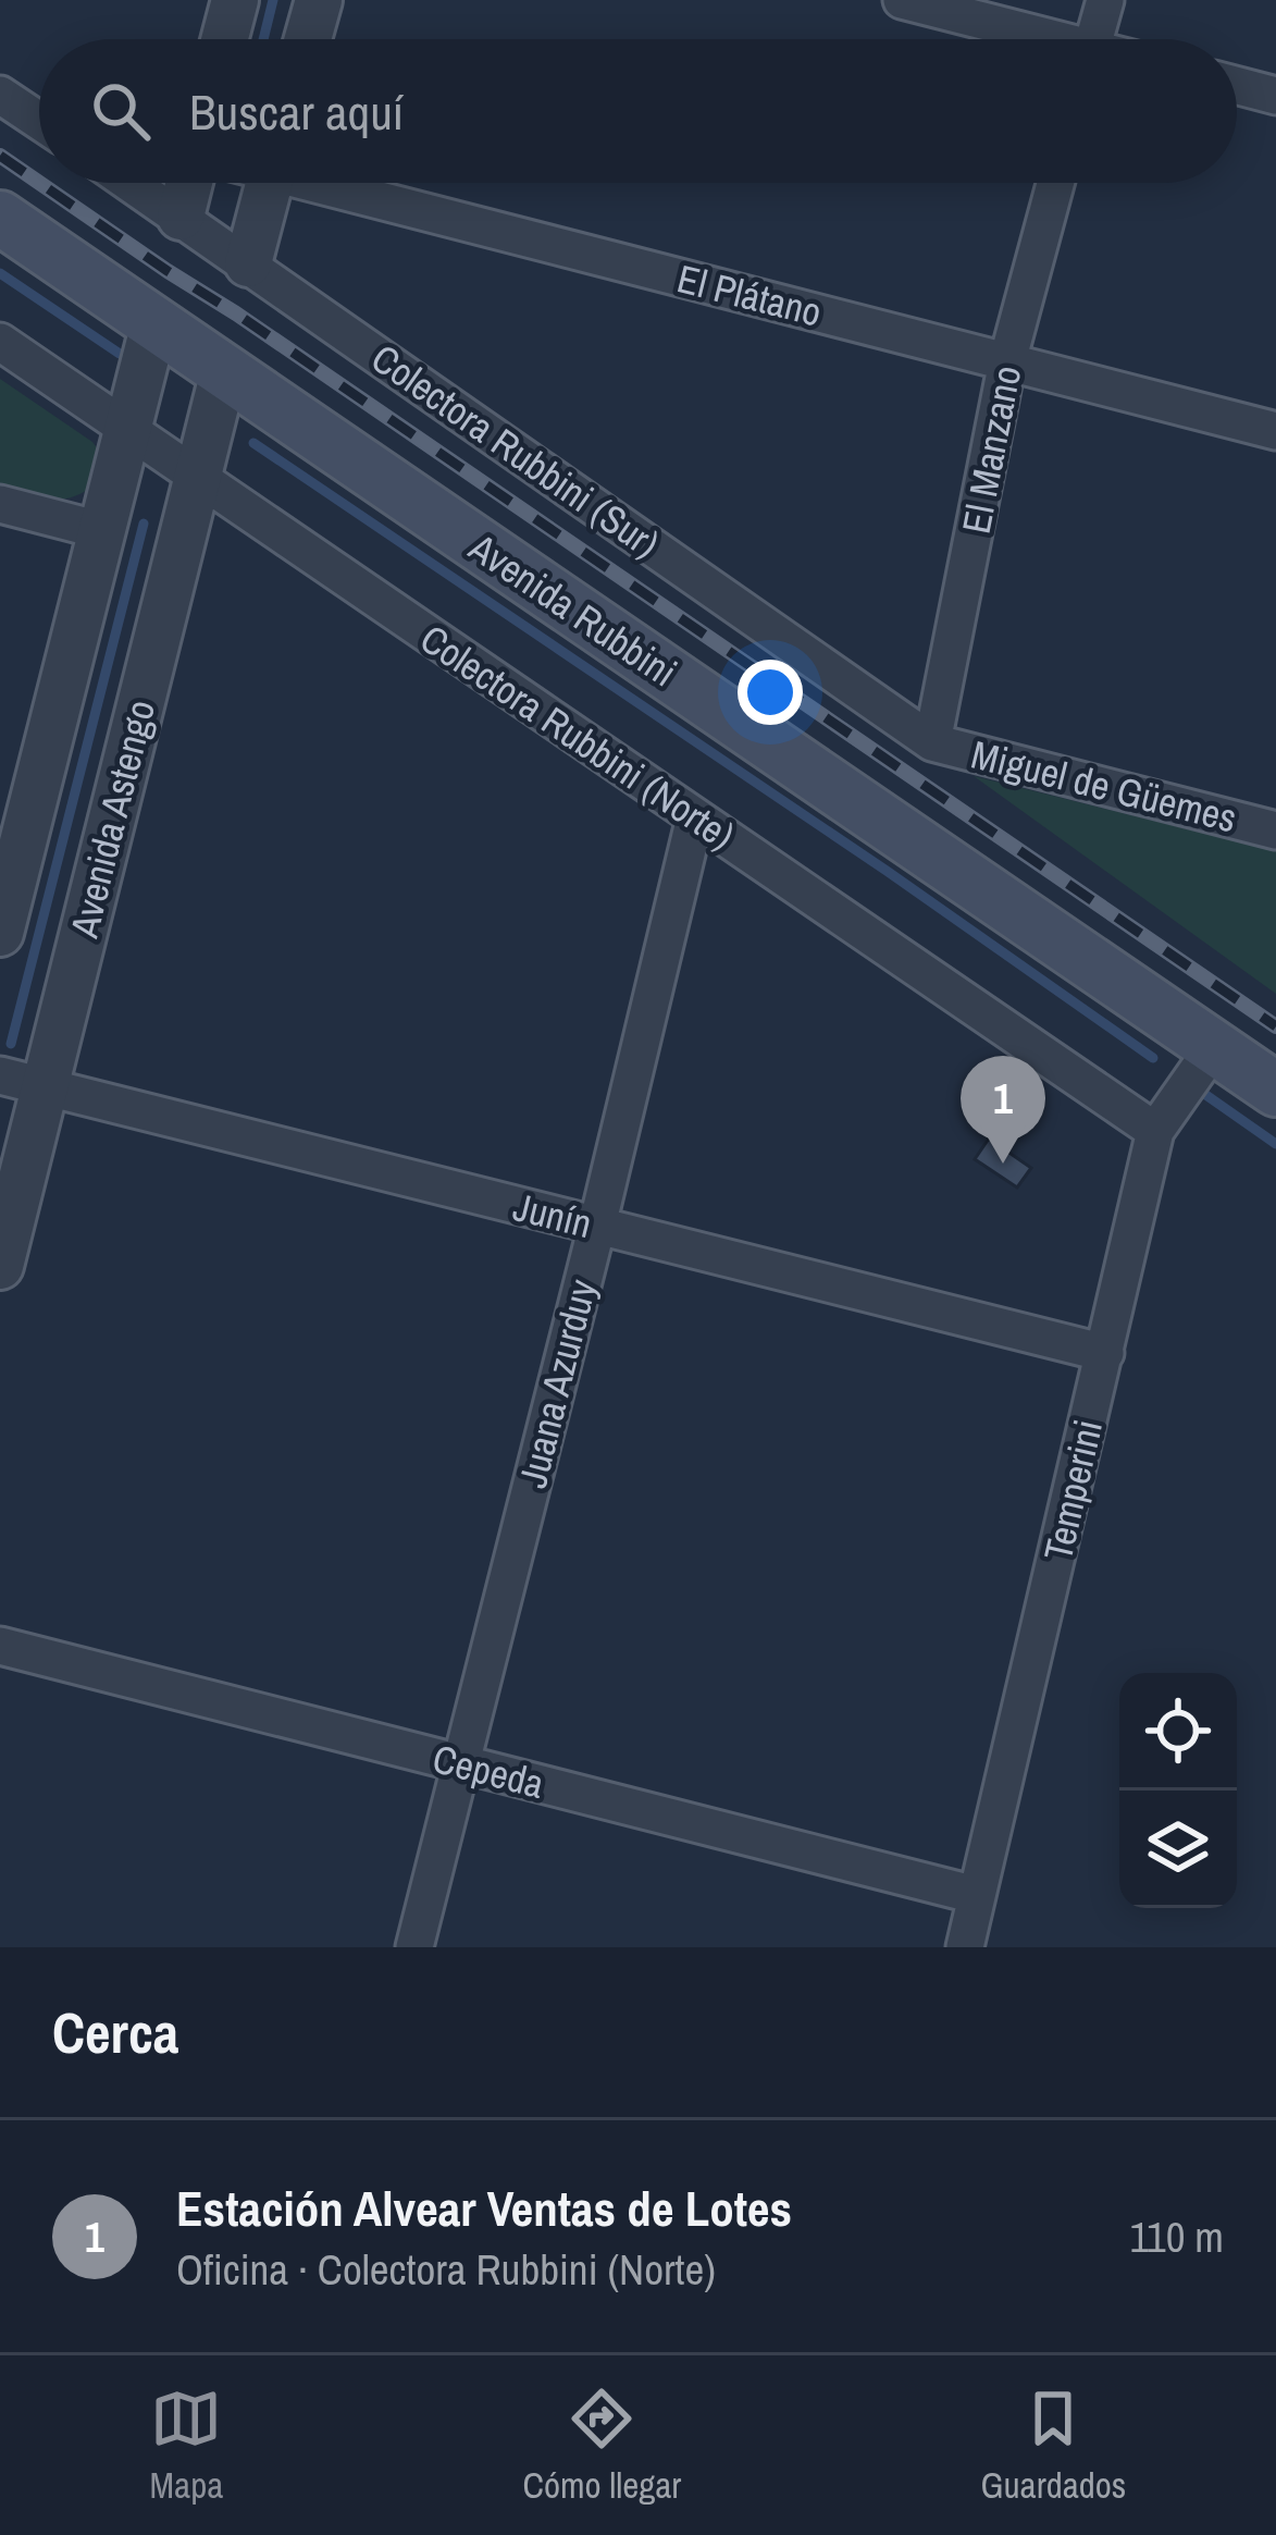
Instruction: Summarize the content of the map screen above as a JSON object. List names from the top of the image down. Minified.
{"streets":{"main road":["Avenida Rubbini"],"street":["El Plátano","El Manzano","Colectora Rubbini (Sur)","Colectora Rubbini (Norte)","Miguel de Güemes","Avenida Astengo","Junín","Juana Azurduy","Temperini","Cepeda"]},"crossings":[["El Plátano","El Manzano"],["El Manzano","Colectora Rubbini (Sur)"],["El Manzano","Miguel de Güemes"],["Colectora Rubbini (Sur)","Miguel de Güemes"],["Avenida Rubbini","Avenida Astengo"],["Avenida Rubbini","Temperini"],["Colectora Rubbini (Norte)","Avenida Astengo"],["Colectora Rubbini (Norte)","Juana Azurduy"],["Colectora Rubbini (Norte)","Temperini"],["Avenida Astengo","Junín"],["Junín","Juana Azurduy"],["Junín","Temperini"],["Juana Azurduy","Cepeda"],["Temperini","Cepeda"]],"page":{"search":"Buscar aquí","pins":"1","heading":"Cerca","list":[{"mark":"1","name":"Estación Alvear Ventas de Lotes","note":"Oficina · Colectora Rubbini (Norte)","value":"110 m"}],"nav":["Mapa","Cómo llegar","Guardados"]}}
